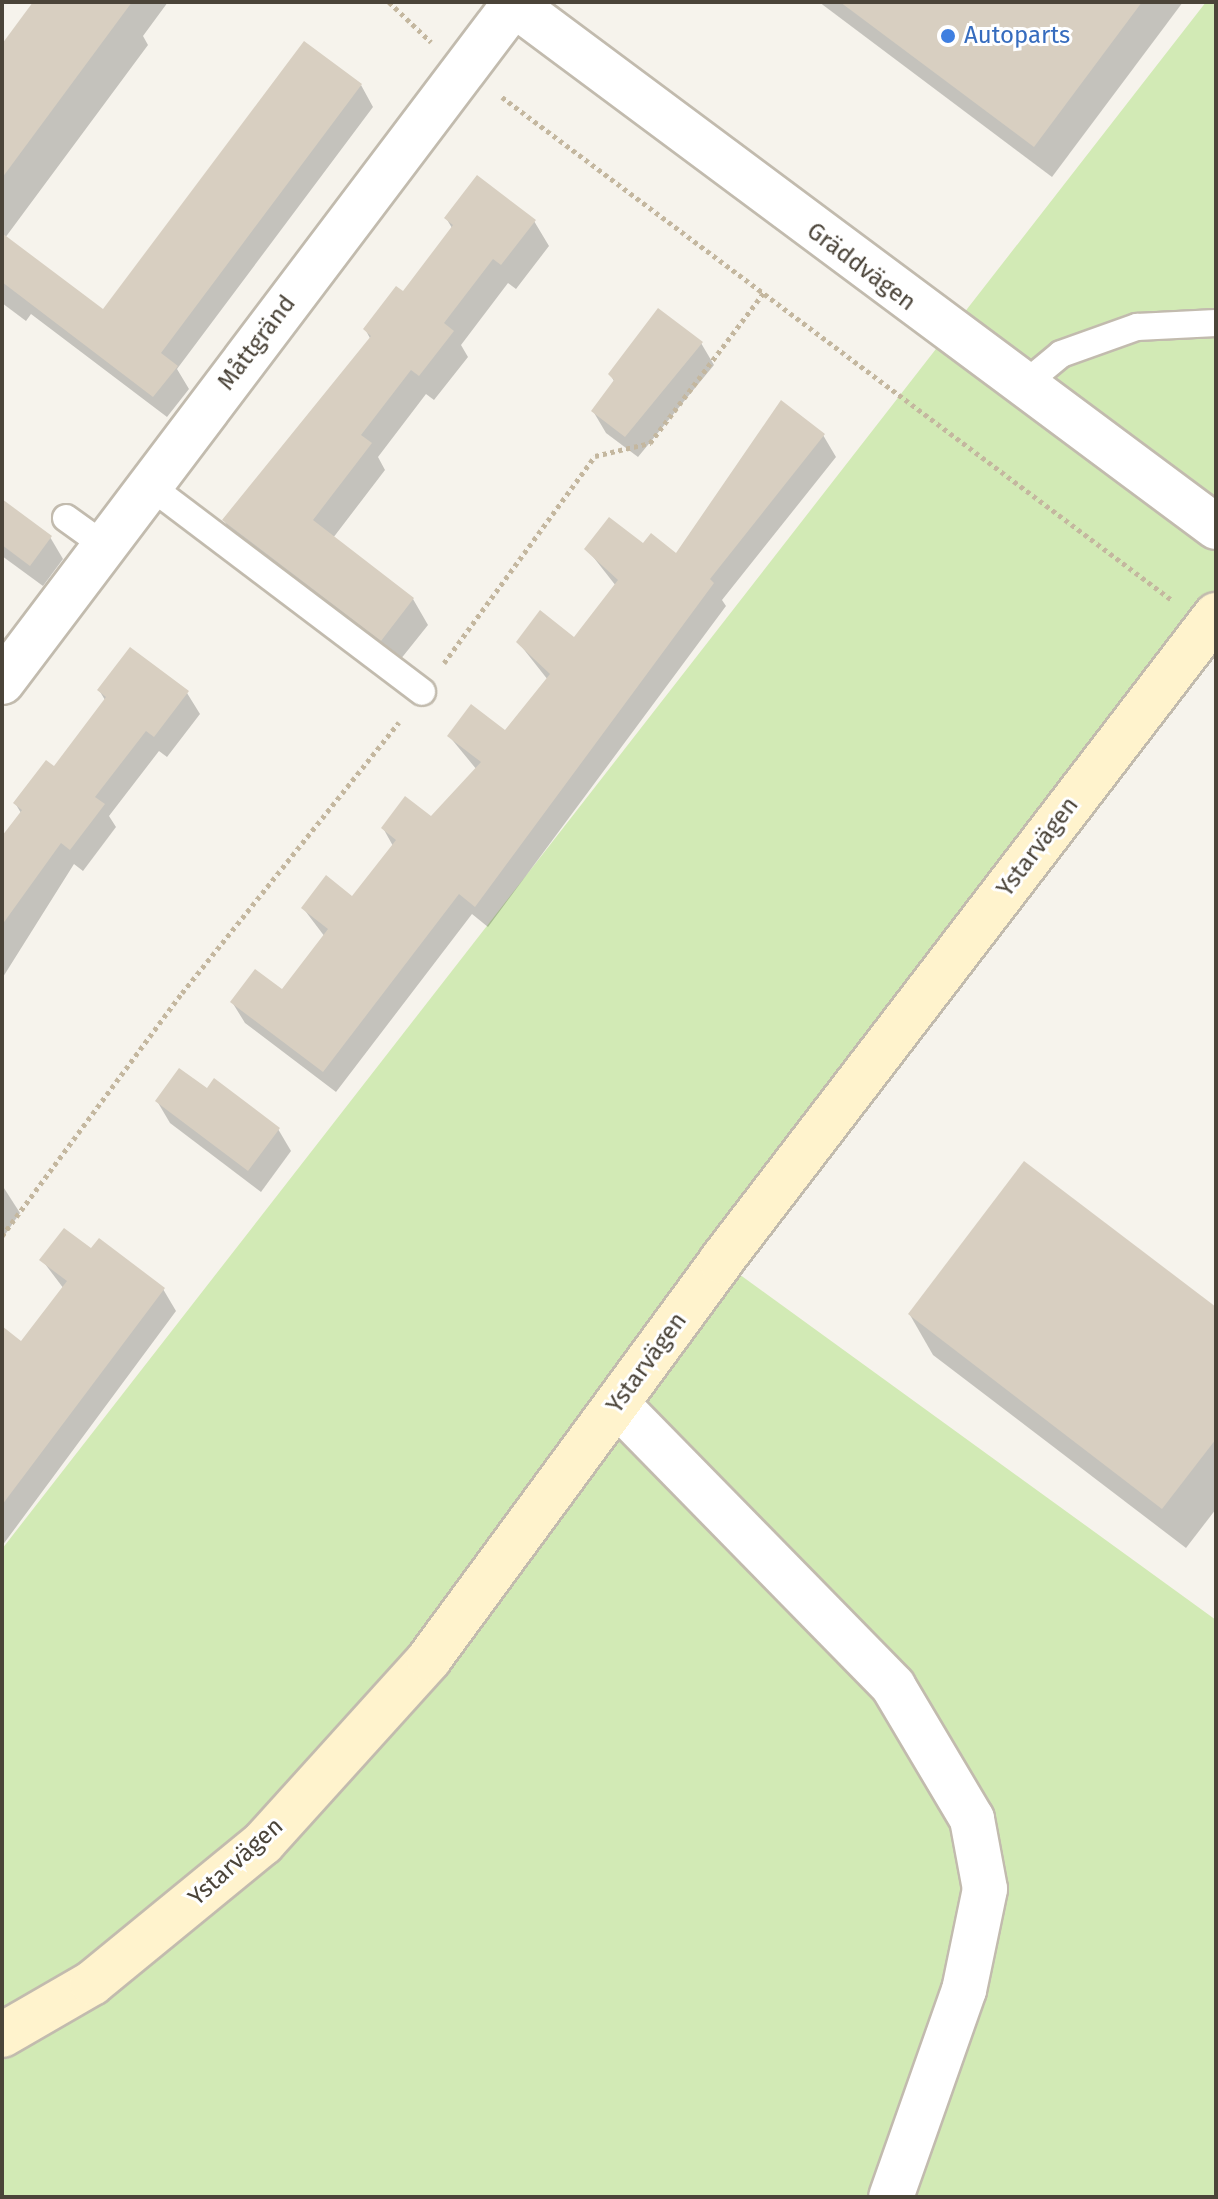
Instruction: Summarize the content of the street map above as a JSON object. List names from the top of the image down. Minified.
{"streets":{"street":["Gräddvägen","Måttgränd","Ystarvägen"]},"crossings":[["Gräddvägen","Måttgränd"]],"places":["Autoparts"]}
